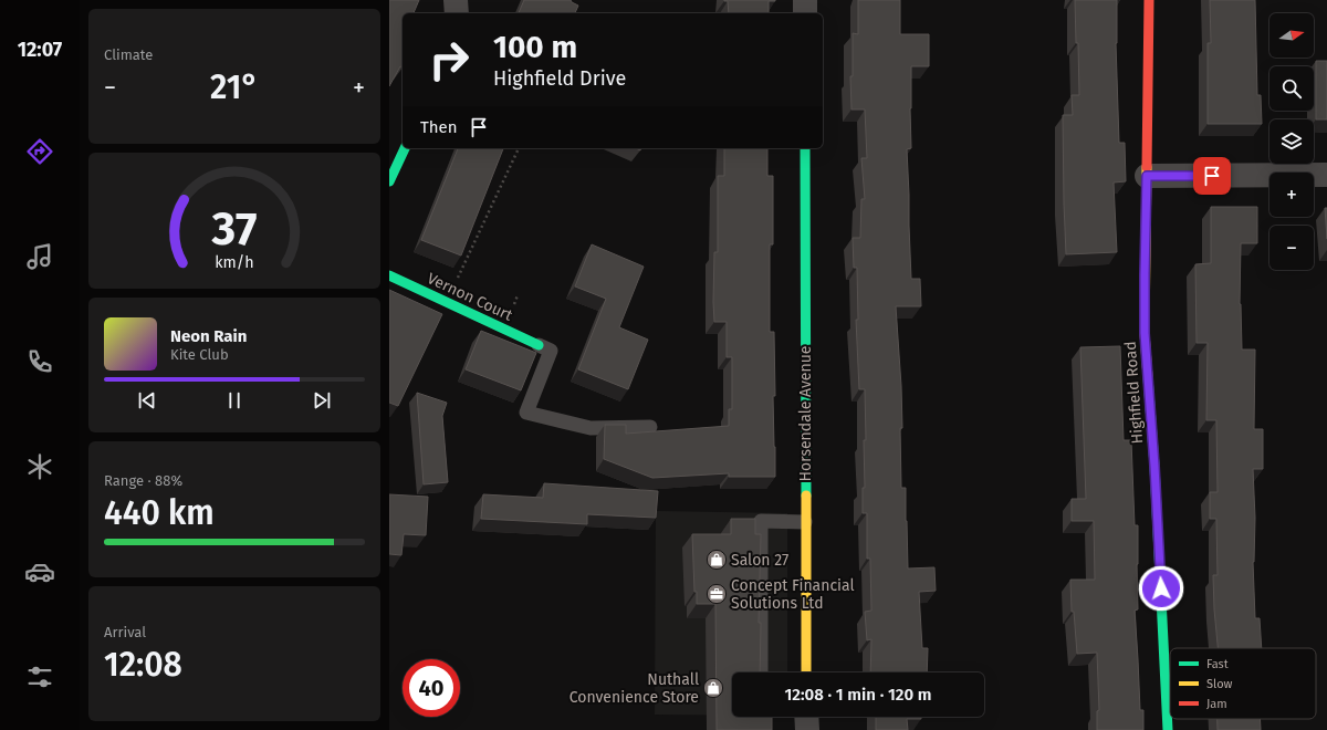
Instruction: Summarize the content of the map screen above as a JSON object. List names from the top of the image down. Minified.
{"streets":{"street":["Vernon Court","Highfield Road","Horsendale Avenue"]},"places":{"shop":["Salon 27","Nuthall Convenience Store"],"office":["Concept Financial Solutions Ltd"]},"legend":["Fast","Slow","Jam"],"north":"right","page":{"tabs":"12:07","tile":["Climate",["Range · 88%","440 km"],["Arrival","12:08"]],"map_buttons":["+","−"],"turn":["100 m","Highfield Drive"],"heat":["−","21°","+"],"then":"Then","song":["Neon Rain","Kite Club"],"limit":"40","trip":"12:08 · 1 min · 120 m","gauge":["37","km/h"]}}
